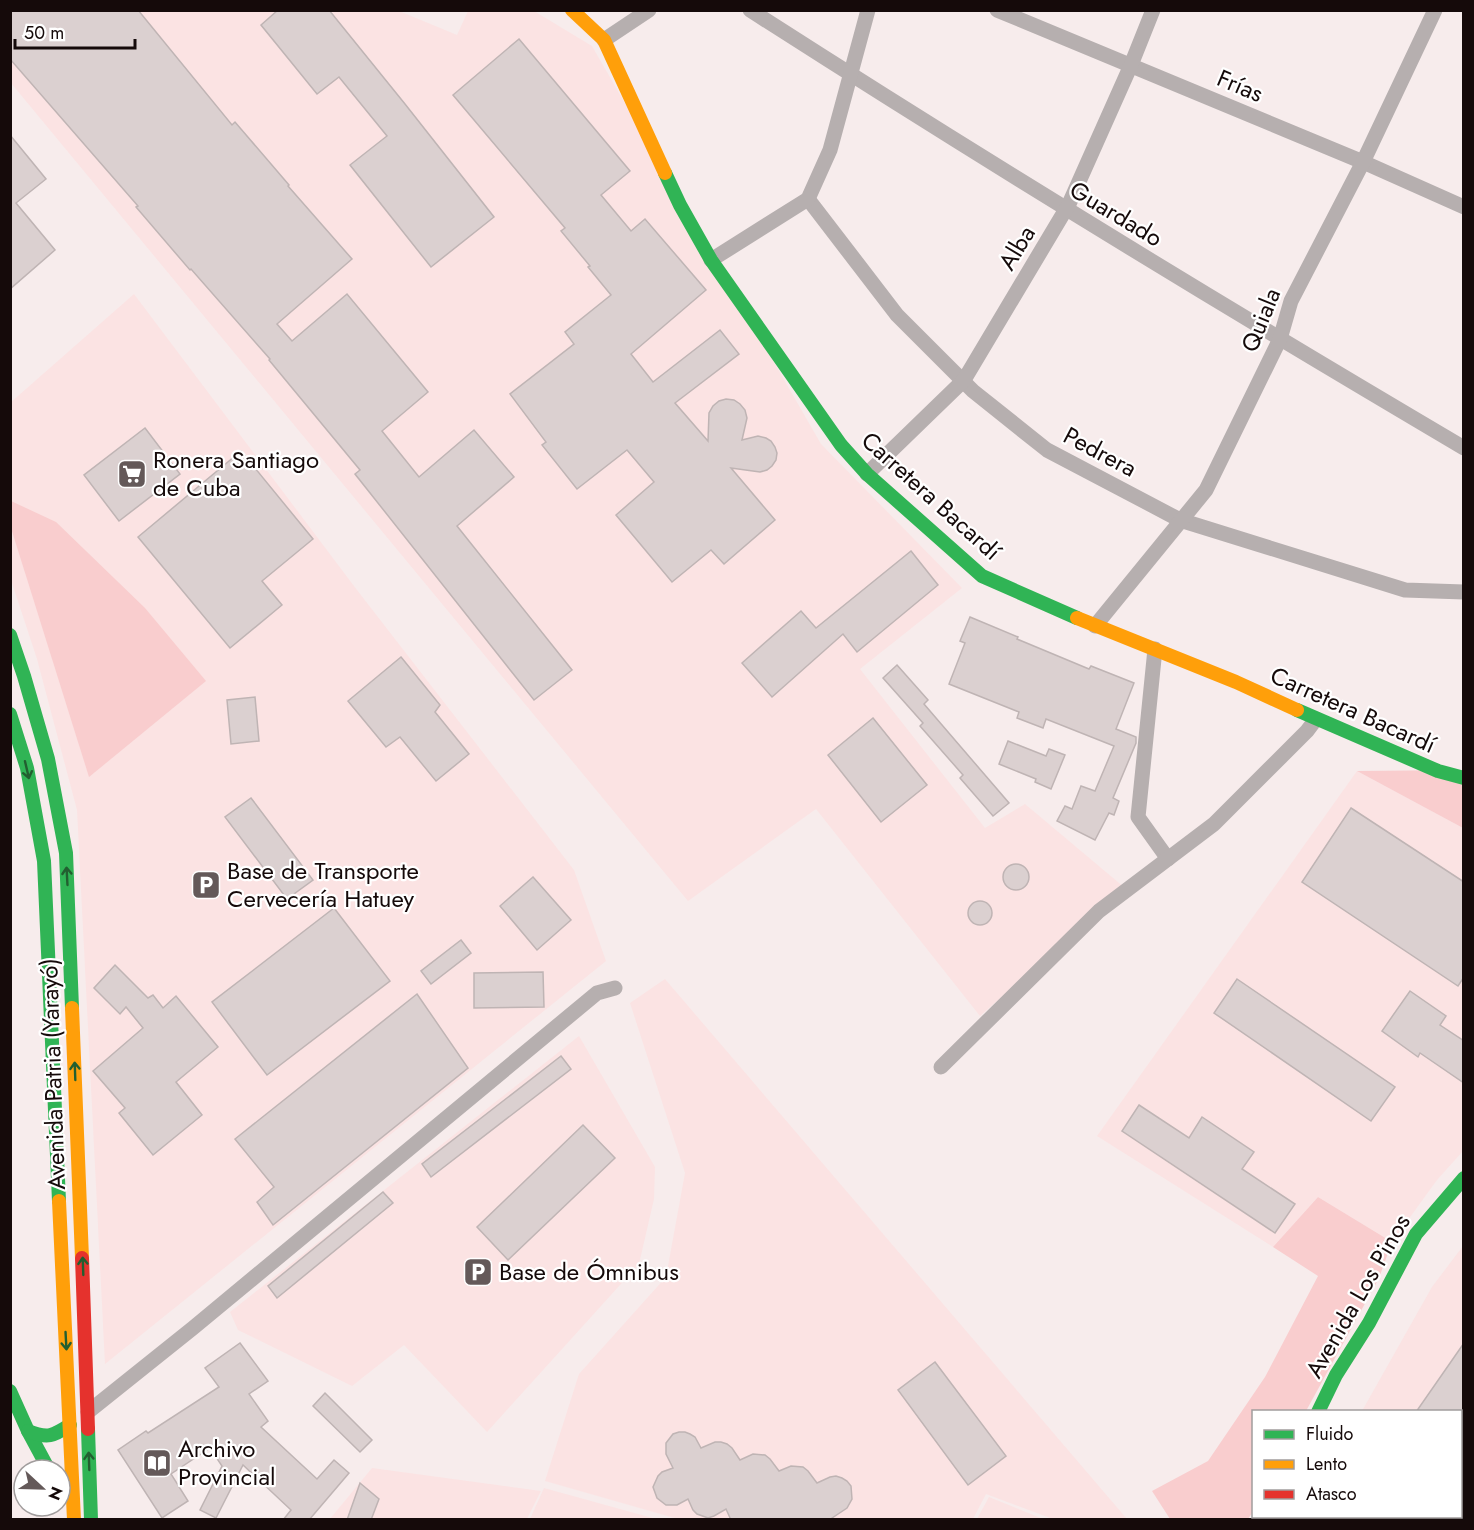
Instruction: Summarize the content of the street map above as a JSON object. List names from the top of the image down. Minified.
{"streets":{"main road":["Carretera Bacardí","Avenida Patria (Yarayó)","Avenida Los Pinos"],"street":["Frías","Guardado","Alba","Quiala","Pedrera"]},"crossings":[["Frías","Alba"],["Frías","Quiala"],["Guardado","Alba"],["Guardado","Quiala"],["Alba","Pedrera"],["Alba","Carretera Bacardí"],["Quiala","Pedrera"],["Quiala","Carretera Bacardí"]],"places":{"supermarket":["Ronera Santiago de Cuba"],"parking":["Base de Transporte Cervecería Hatuey","Base de Ómnibus"],"library":["Archivo Provincial"]},"legend":["Fluido","Lento","Atasco"],"scale_bar":"50 m","north":"right"}
